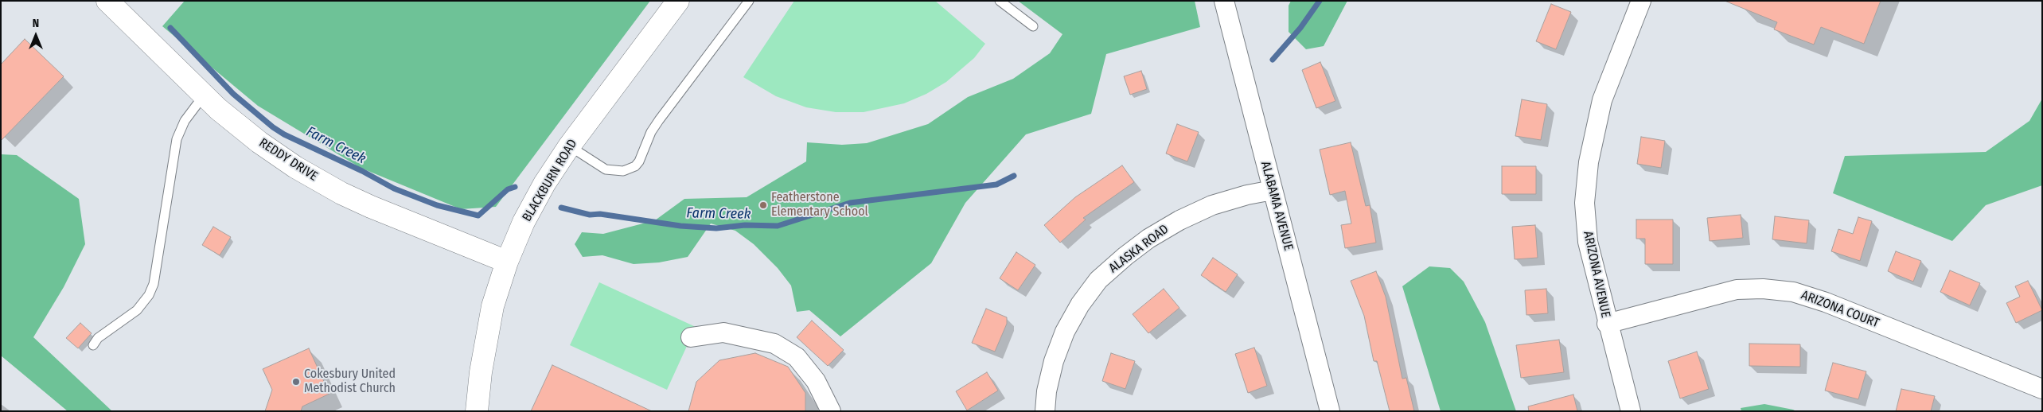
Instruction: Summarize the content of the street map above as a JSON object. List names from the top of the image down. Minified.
{"streets":{"street":["REDDY DRIVE","BLACKBURN ROAD","ALABAMA AVENUE","ALASKA ROAD","ARIZONA AVENUE","ARIZONA COURT"]},"crossings":[["REDDY DRIVE","BLACKBURN ROAD"],["ALABAMA AVENUE","ALASKA ROAD"],["ARIZONA AVENUE","ARIZONA COURT"]],"water":["Farm Creek"],"places":["Featherstone Elementary School","Cokesbury United Methodist Church"],"north":"top"}
